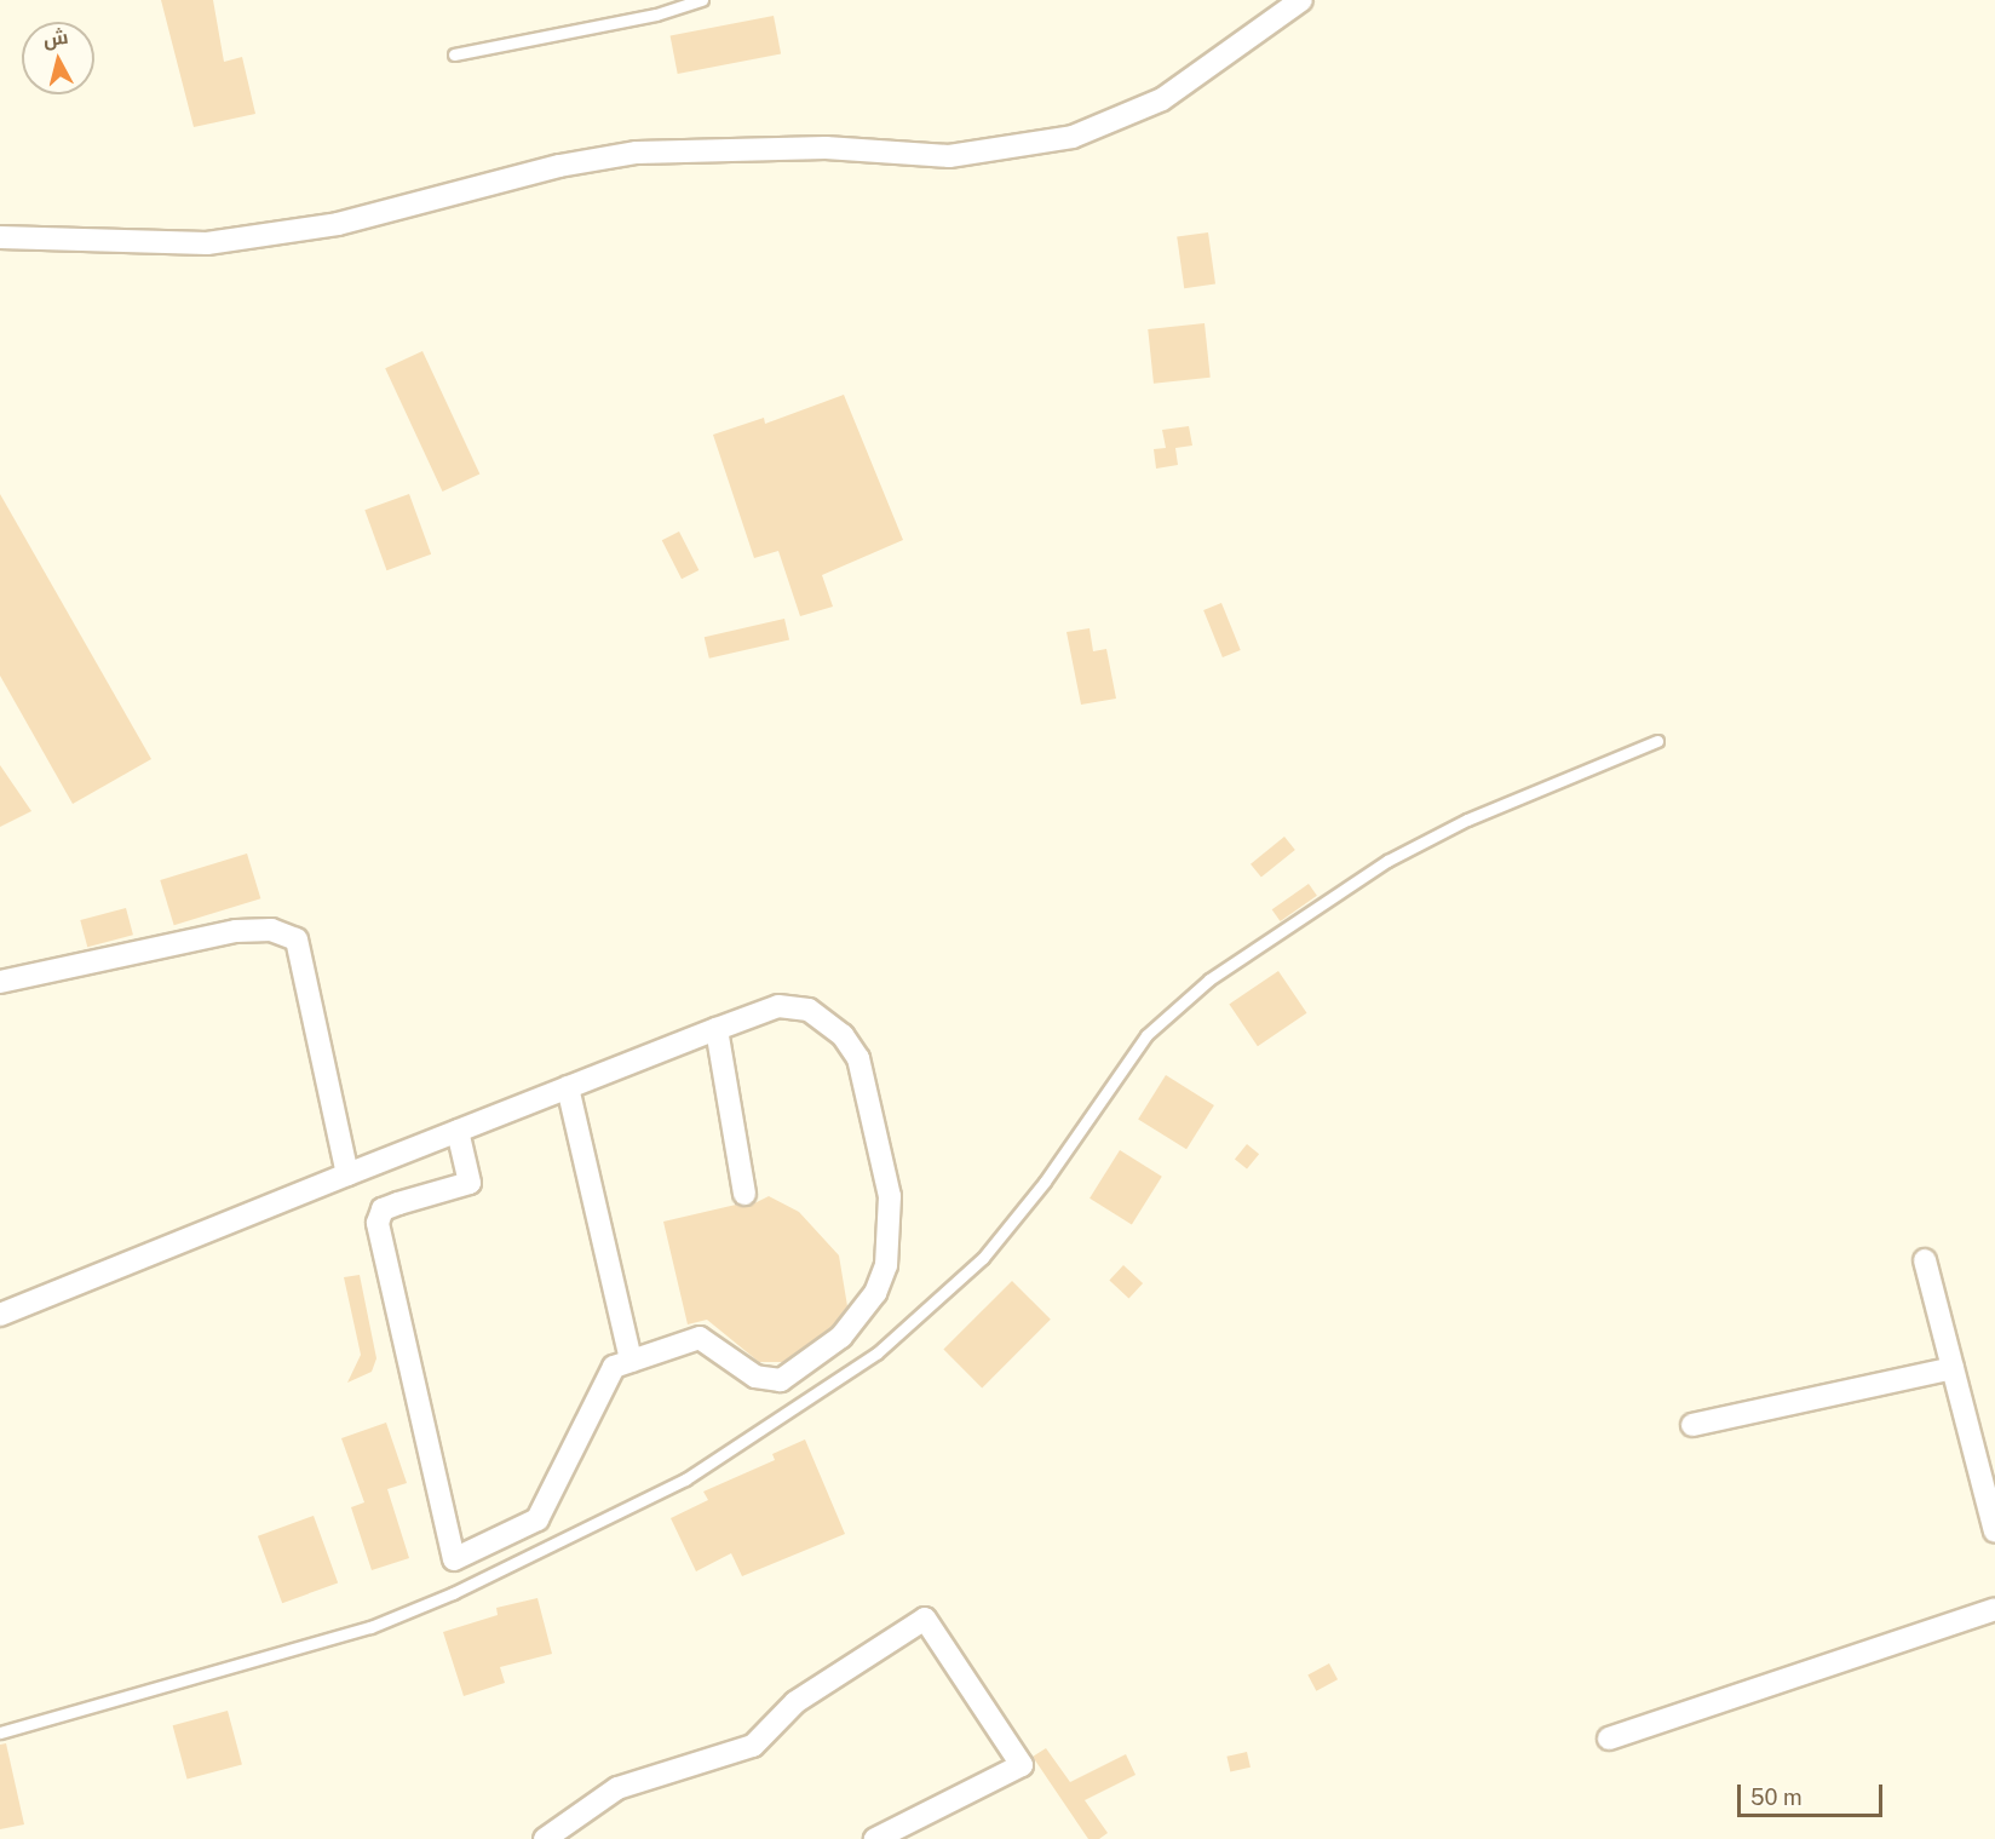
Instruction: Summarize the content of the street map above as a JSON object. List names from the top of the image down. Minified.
{"scale_bar":"50 m","north":"top"}
